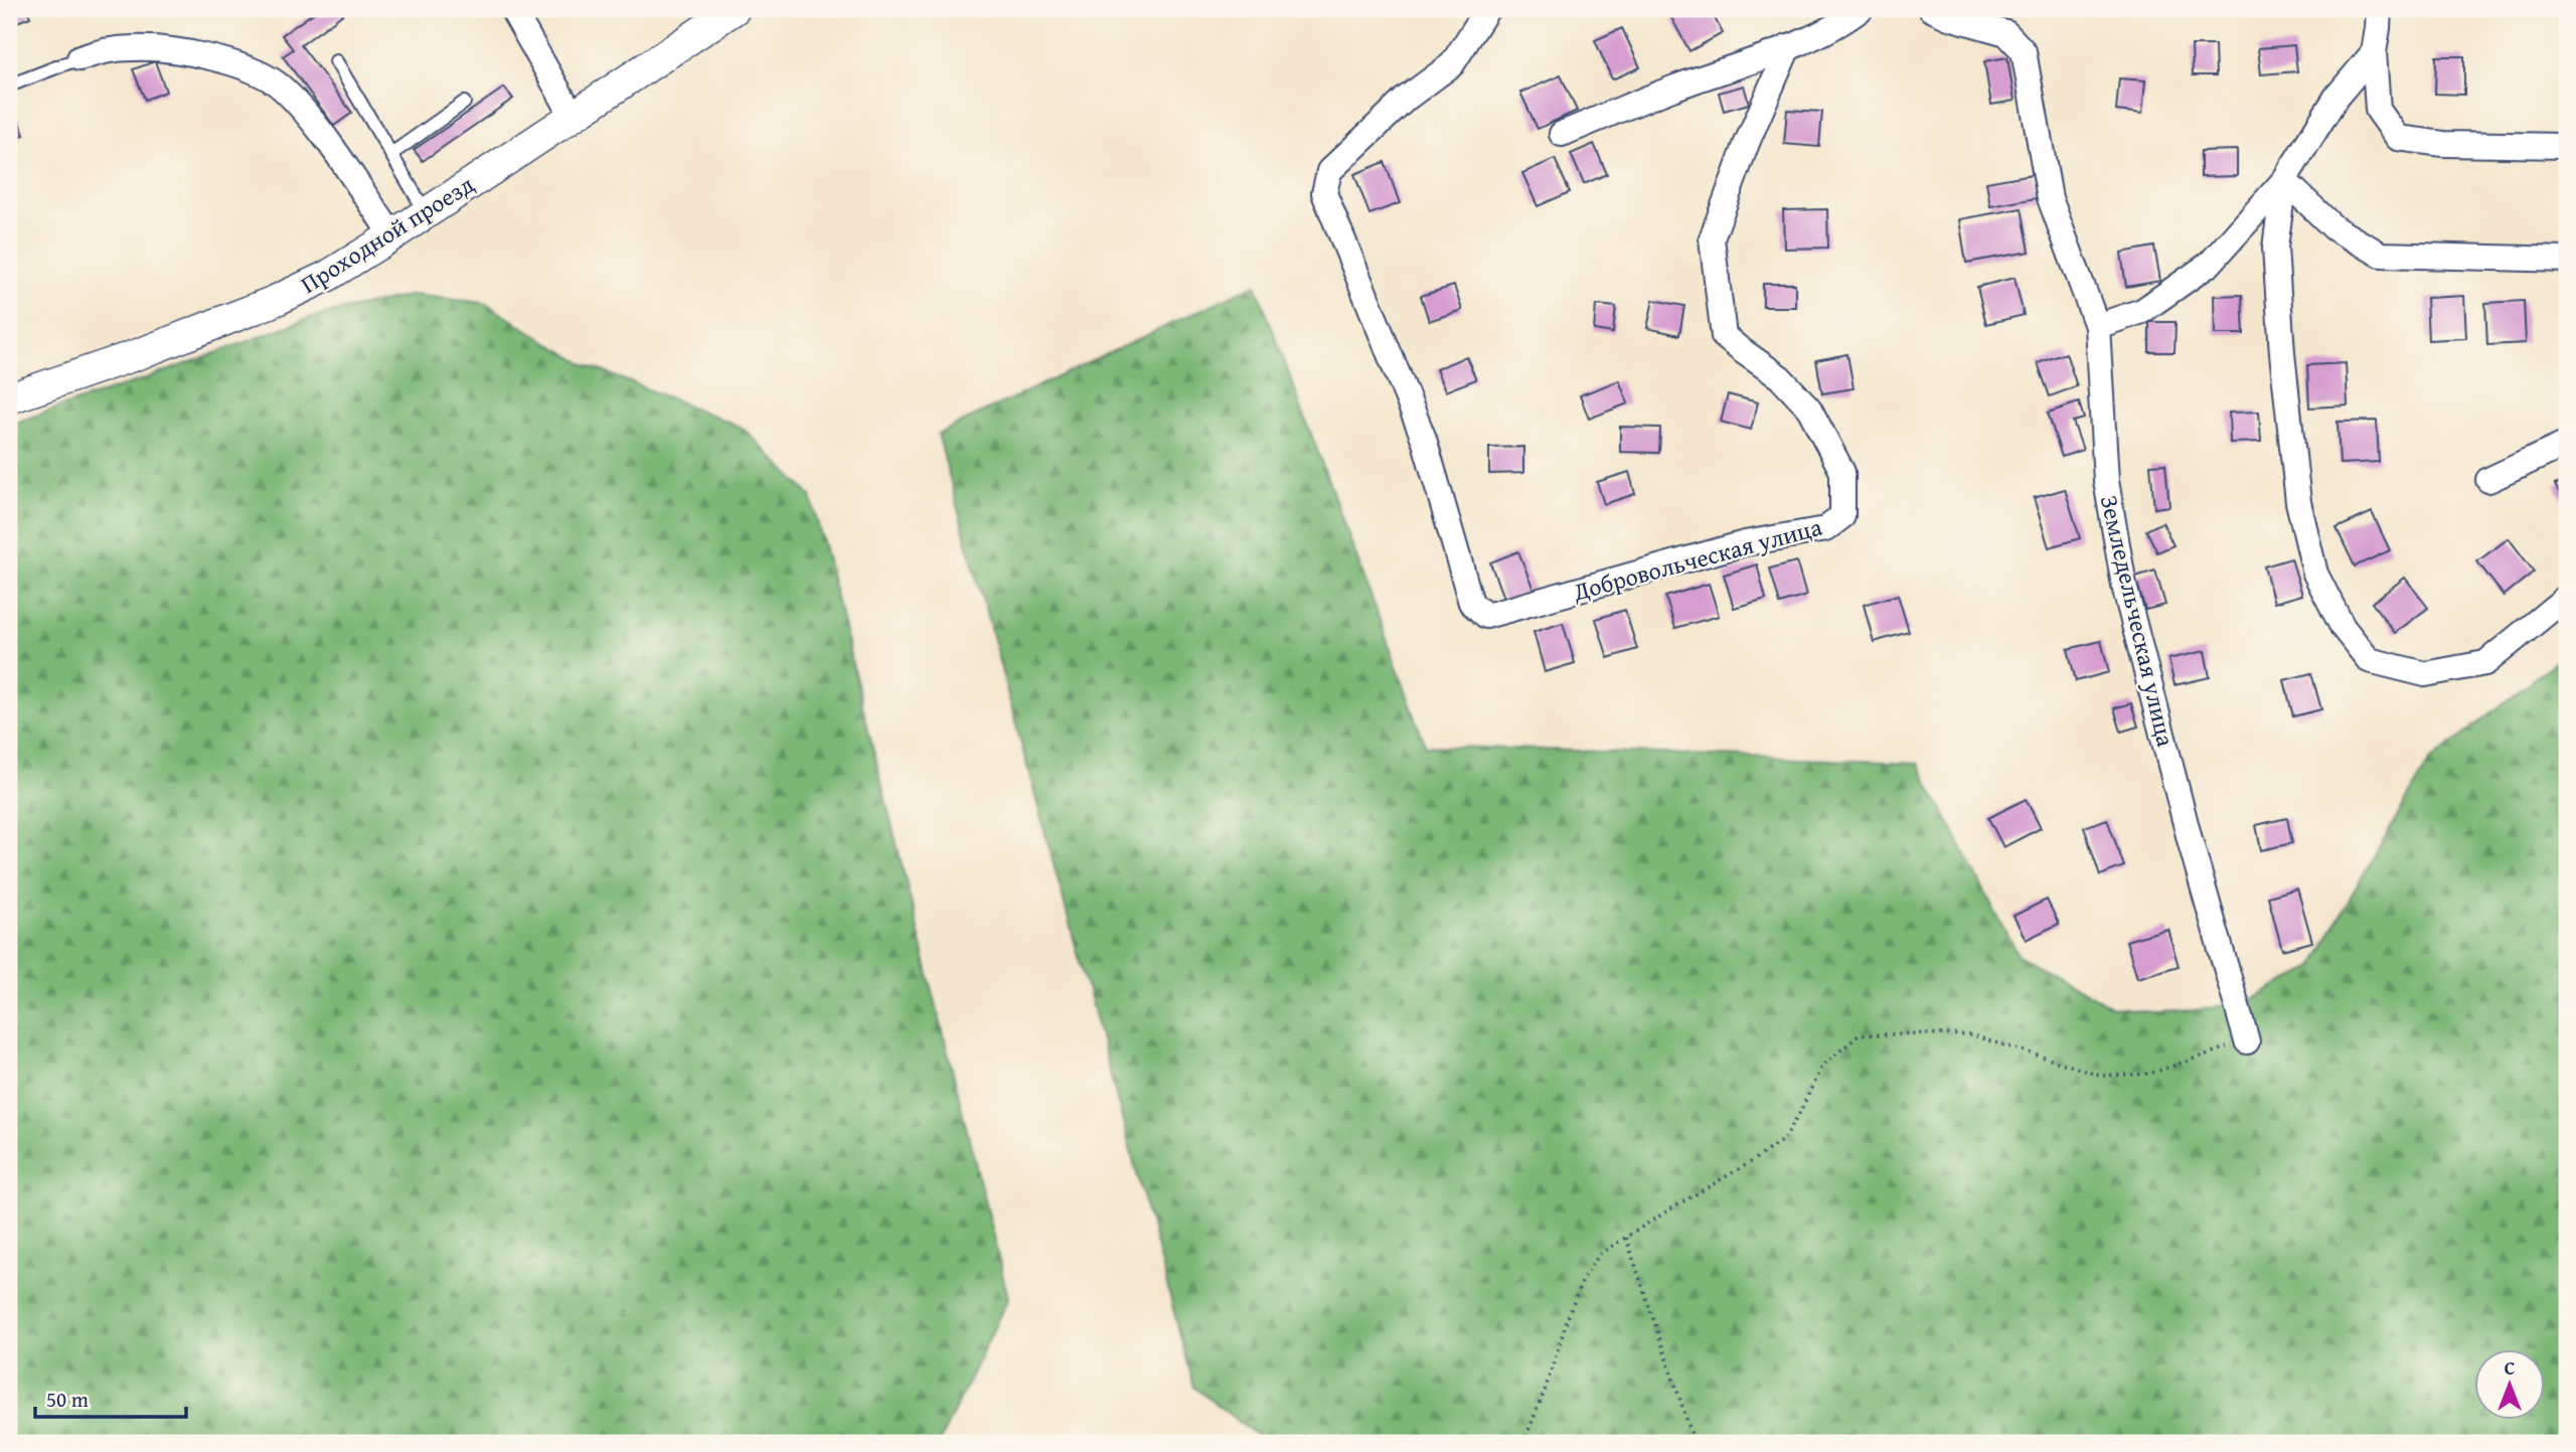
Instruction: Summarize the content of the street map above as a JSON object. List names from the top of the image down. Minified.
{"streets":{"street":["Проходной проезд","Добровольческая улица","Земледельческая улица"]},"scale_bar":"50 m","north":"top"}
